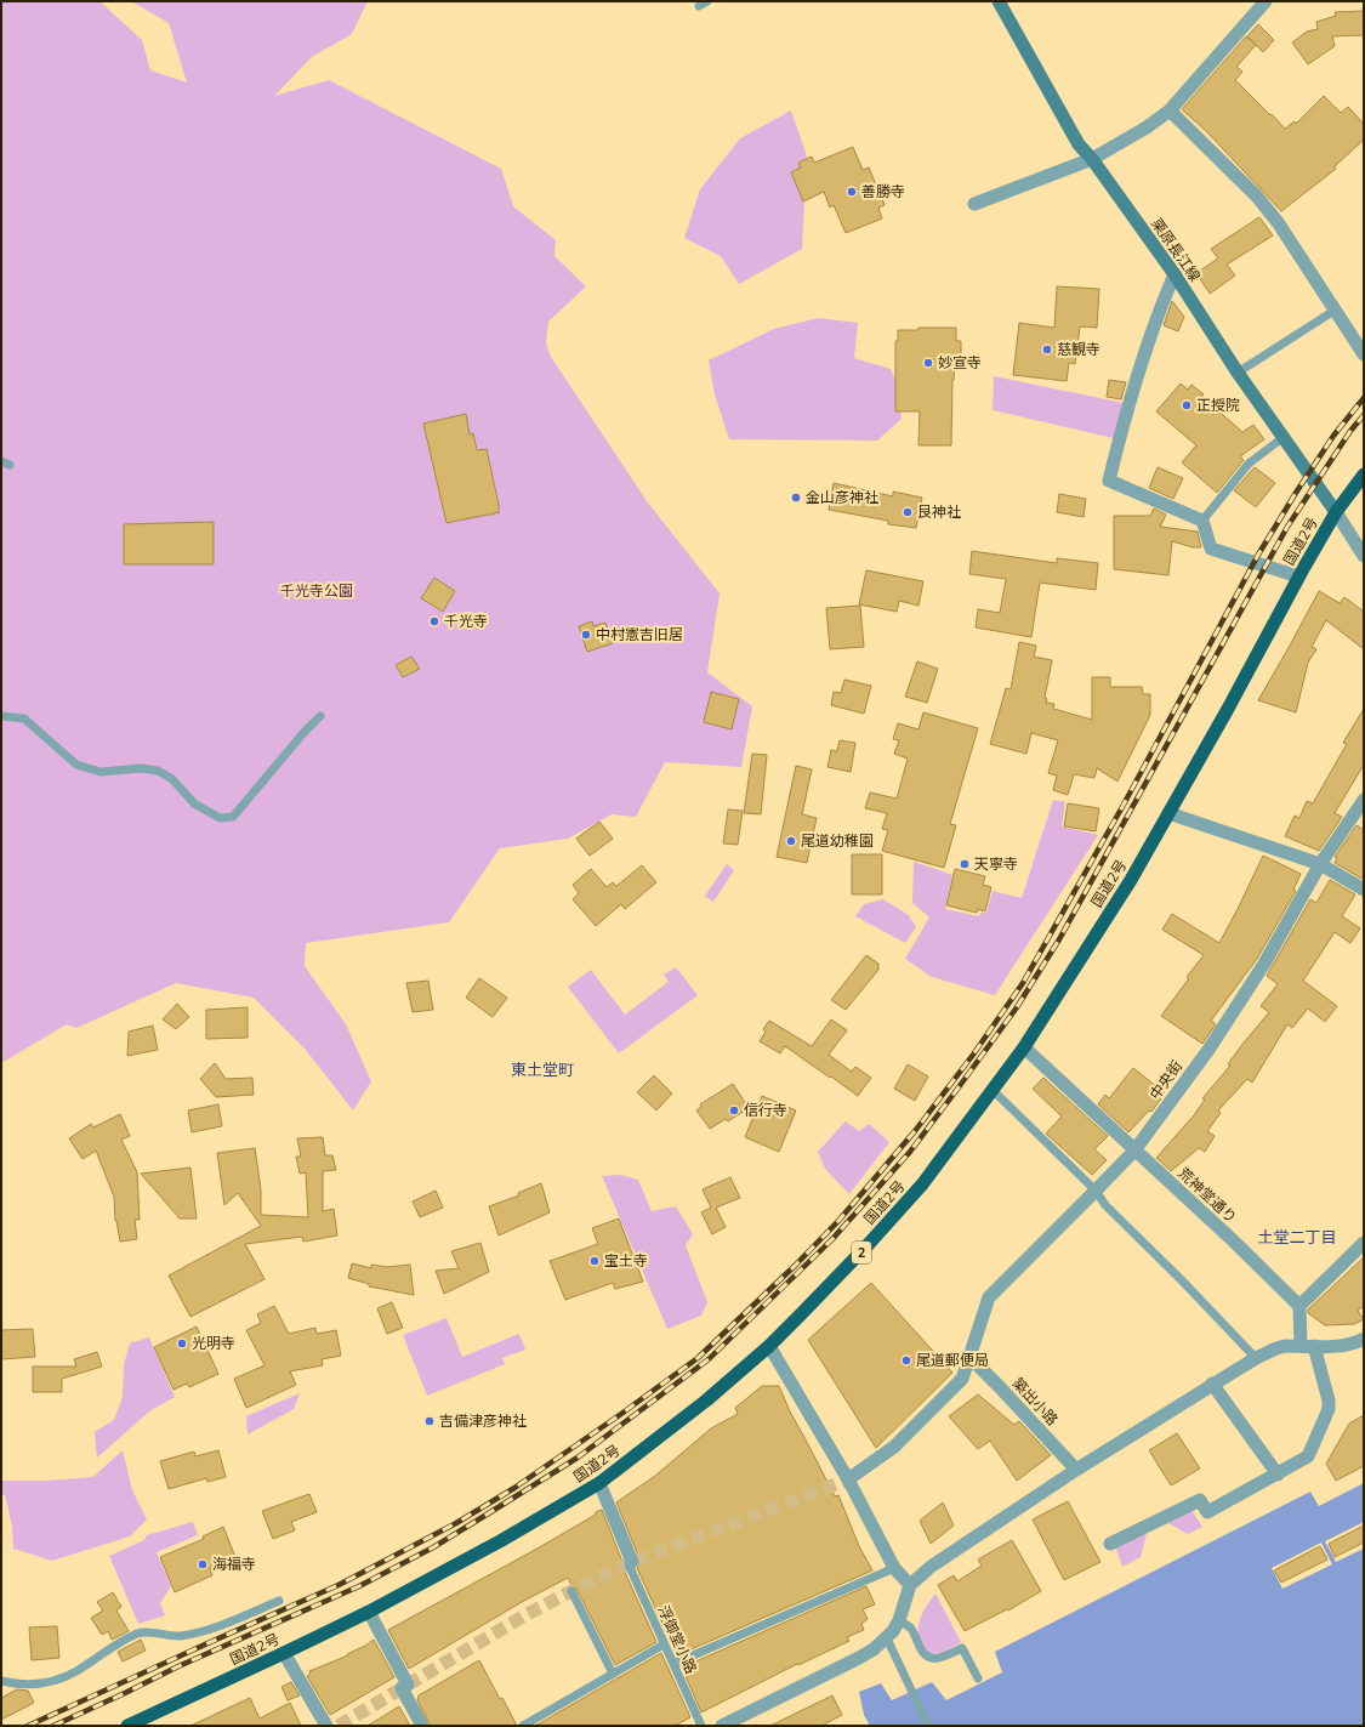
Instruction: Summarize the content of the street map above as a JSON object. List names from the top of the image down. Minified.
{"streets":{"highway":["国道2号","2"],"main road":["栗原長江線"],"street":["中央街","荒神堂通り","築出小路"],"lane":["浮御堂小路"]},"crossings":[["栗原長江線","国道2号"],["国道2号","荒神堂通り"],["中央街","荒神堂通り"],["中央街","築出小路"]],"districts":["東土堂町","土堂二丁目"],"parks":["千光寺公園"],"places":["善勝寺","慈観寺","妙宣寺","正授院","金山彦神社","艮神社","千光寺","中村憲吉旧居","尾道幼稚園","天寧寺","信行寺","宝土寺","光明寺","尾道郵便局","吉備津彦神社","海福寺"]}
